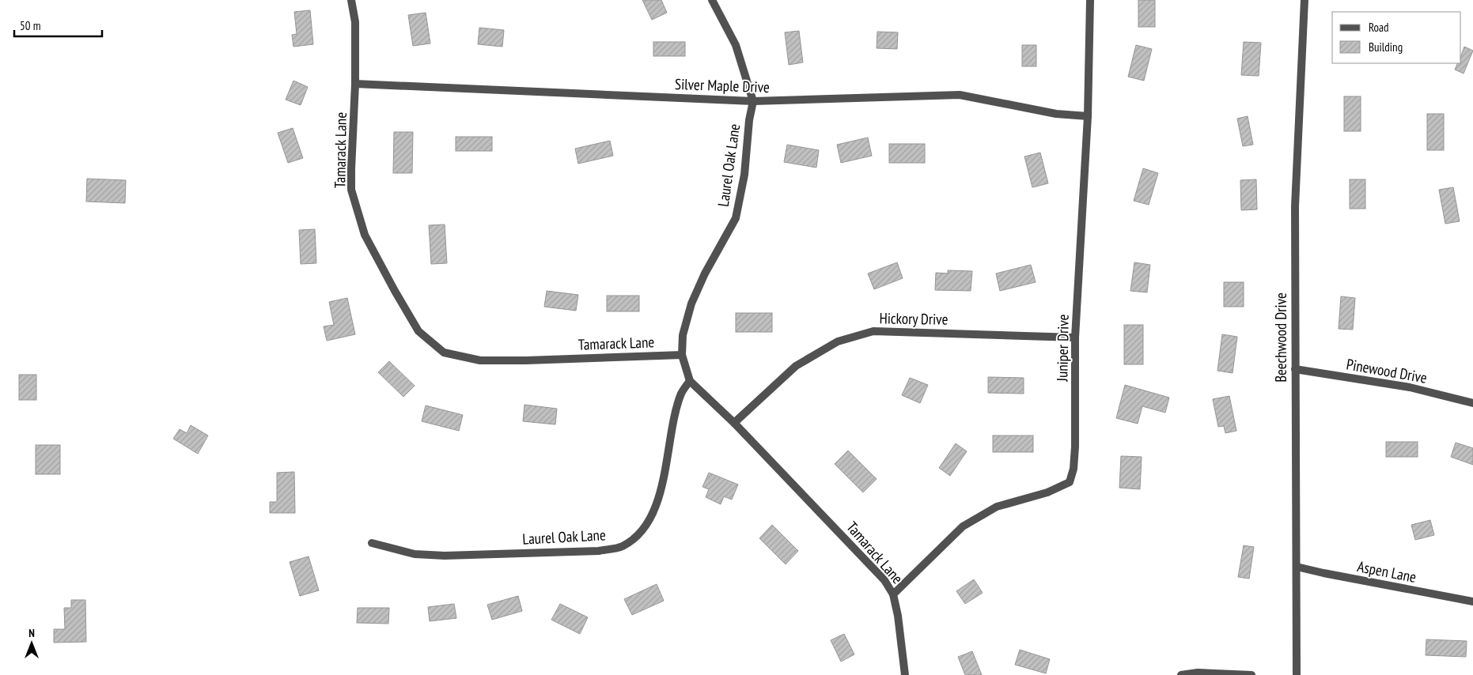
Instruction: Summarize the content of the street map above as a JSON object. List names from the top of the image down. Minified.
{"streets":{"street":["Silver Maple Drive","Tamarack Lane","Laurel Oak Lane","Hickory Drive","Beechwood Drive","Juniper Drive","Pinewood Drive","Aspen Lane"]},"crossings":[["Silver Maple Drive","Tamarack Lane"],["Silver Maple Drive","Laurel Oak Lane"],["Silver Maple Drive","Juniper Drive"],["Tamarack Lane","Laurel Oak Lane"],["Tamarack Lane","Hickory Drive"],["Tamarack Lane","Juniper Drive"],["Hickory Drive","Juniper Drive"],["Beechwood Drive","Pinewood Drive"],["Beechwood Drive","Aspen Lane"]],"legend":["Road","Building"],"scale_bar":"50 m","north":"top"}
